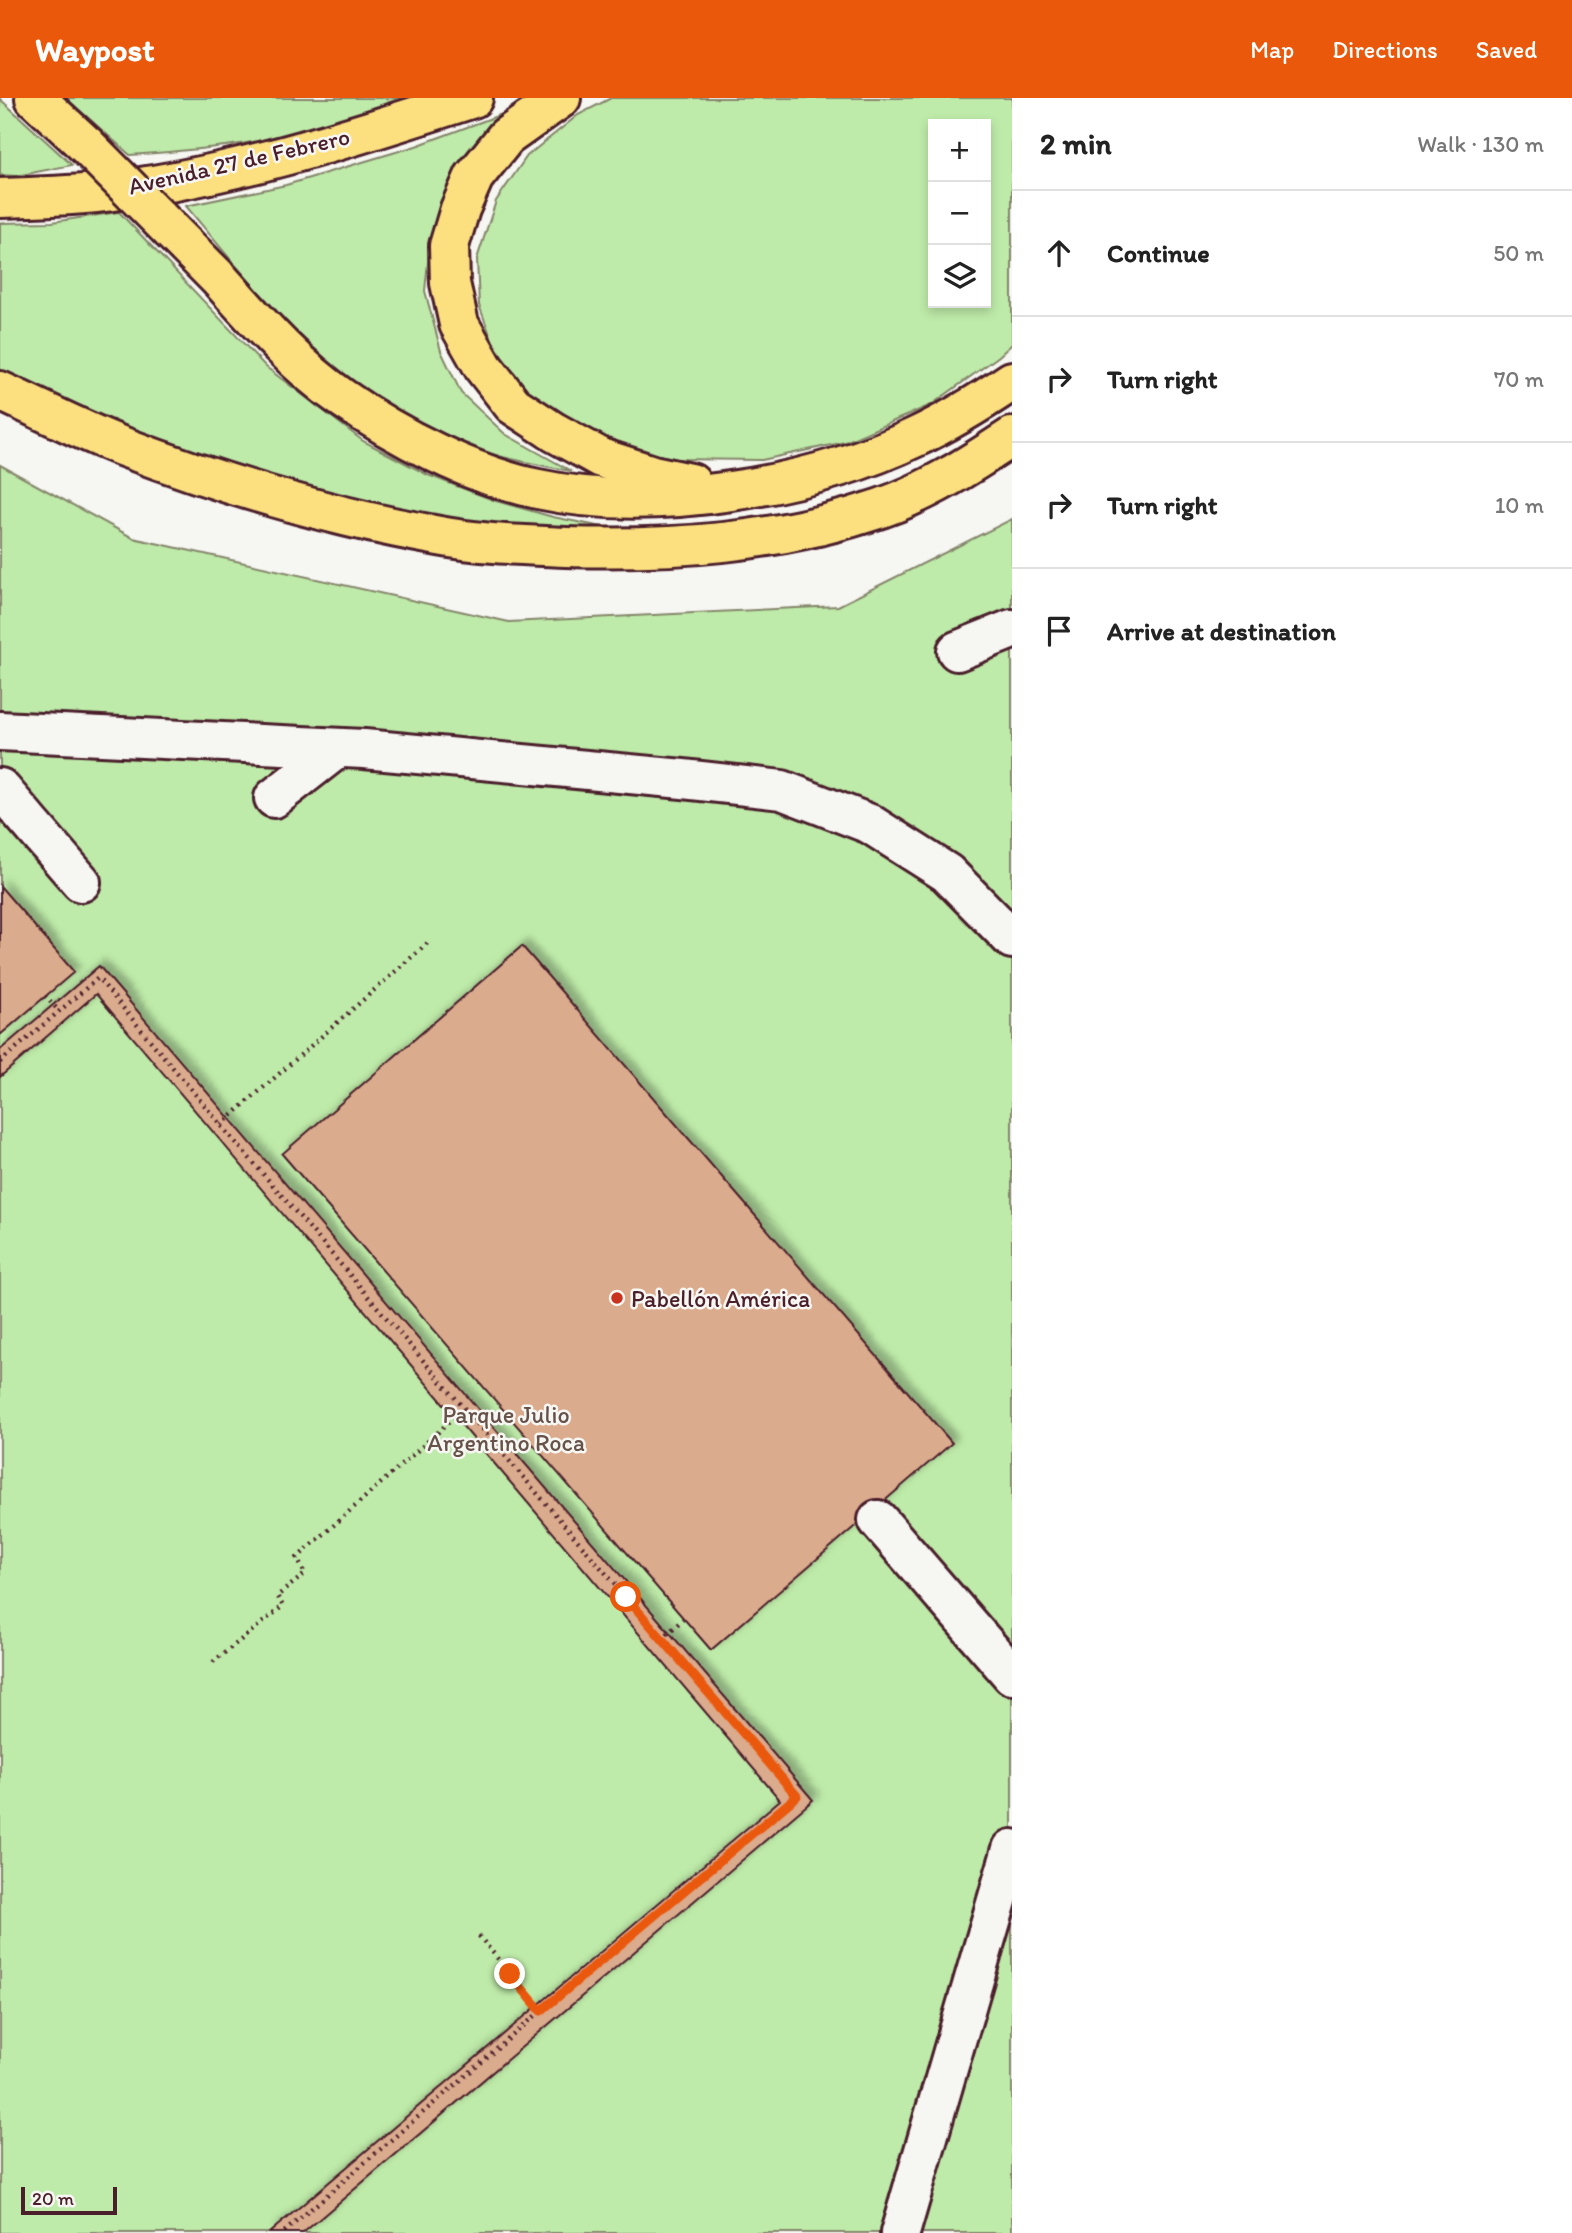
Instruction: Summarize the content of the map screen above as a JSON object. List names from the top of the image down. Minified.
{"streets":{"main road":["Avenida 27 de Febrero"]},"parks":["Parque Julio Argentino Roca"],"places":["Pabellón América"],"scale_bar":"20 m","page":{"header":"Waypost","nav":["Map","Directions","Saved"],"heading":["2 min","Walk · 130 m"],"map_buttons":["+","−"],"list":[["Continue","50 m"],["Turn right","70 m"],["Turn right","10 m"],"Arrive at destination"],"scale":"20 m"}}
